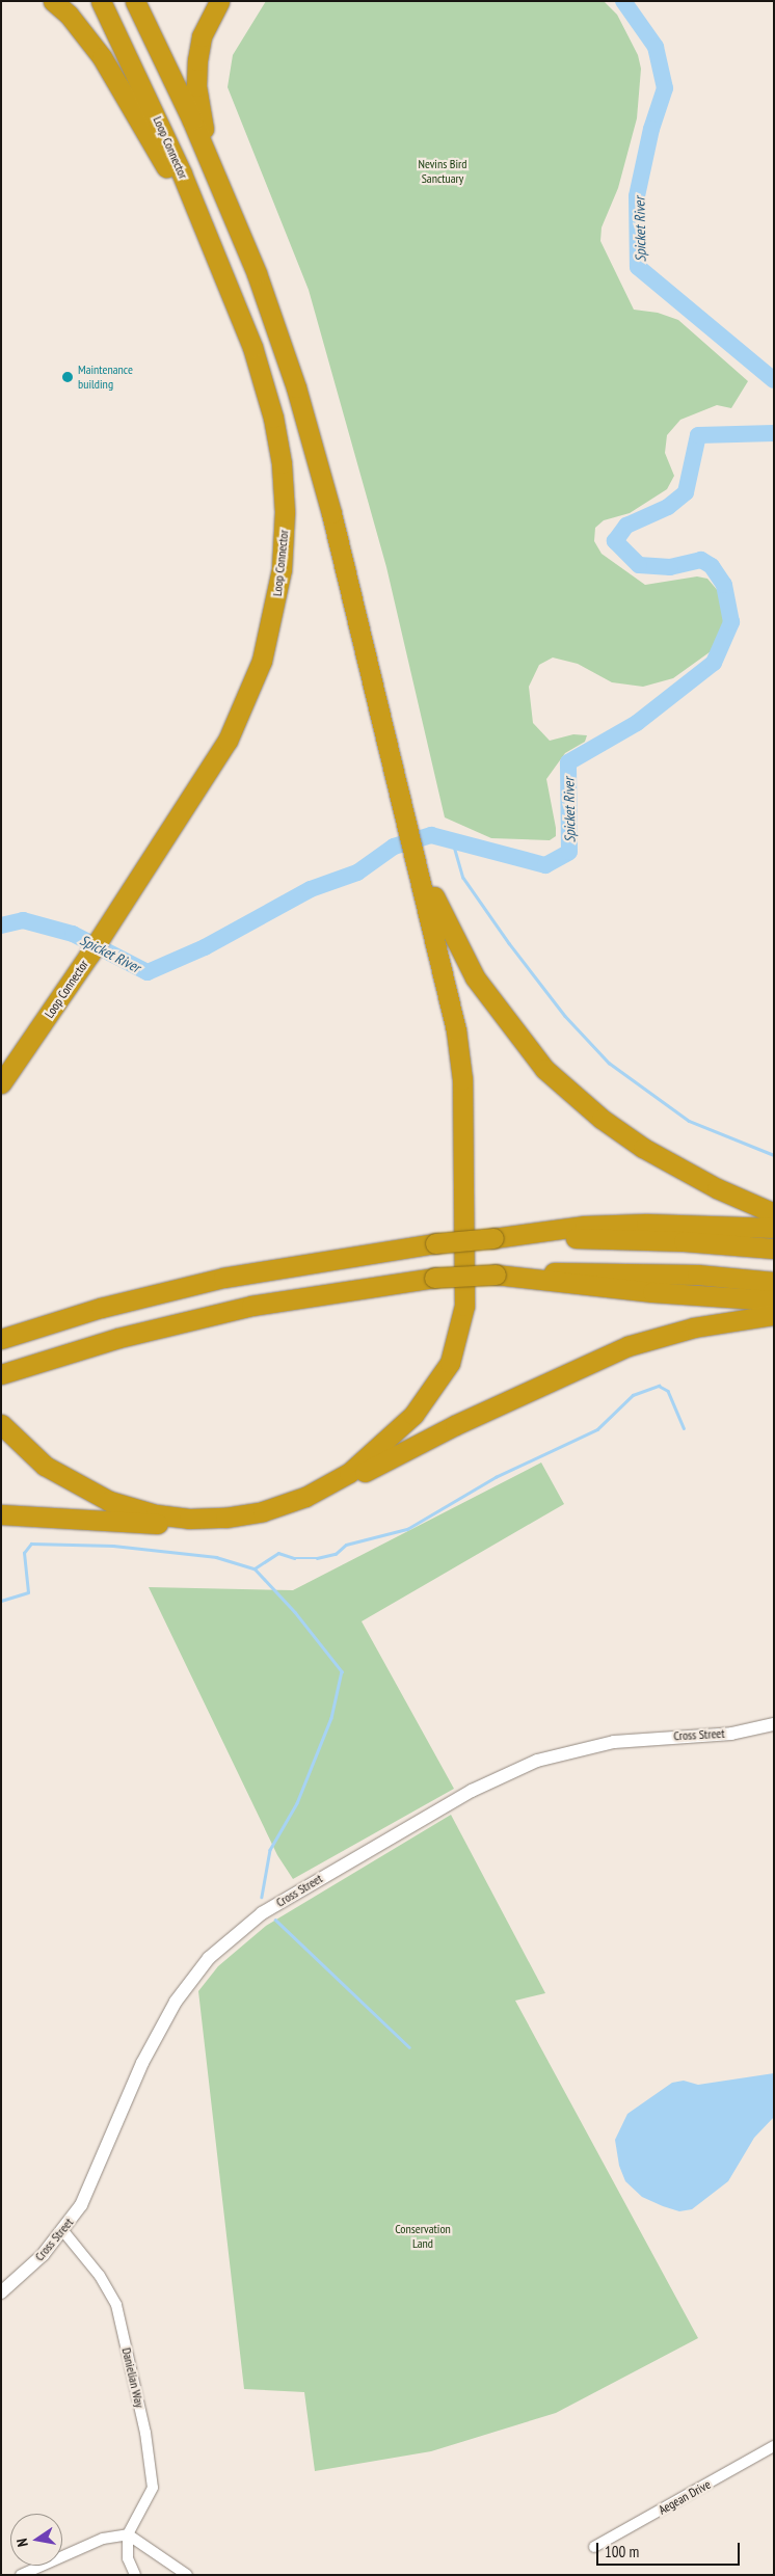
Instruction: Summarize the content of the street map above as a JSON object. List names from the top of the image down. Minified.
{"streets":{"highway":["Loop Connector"],"street":["Cross Street","Danielian Way","Aegean Drive"]},"crossings":[["Cross Street","Danielian Way"]],"water":["Spicket River"],"parks":["Nevins Bird Sanctuary","Conservation Land"],"places":["Maintenance building"],"scale_bar":"100 m","north":"left"}
